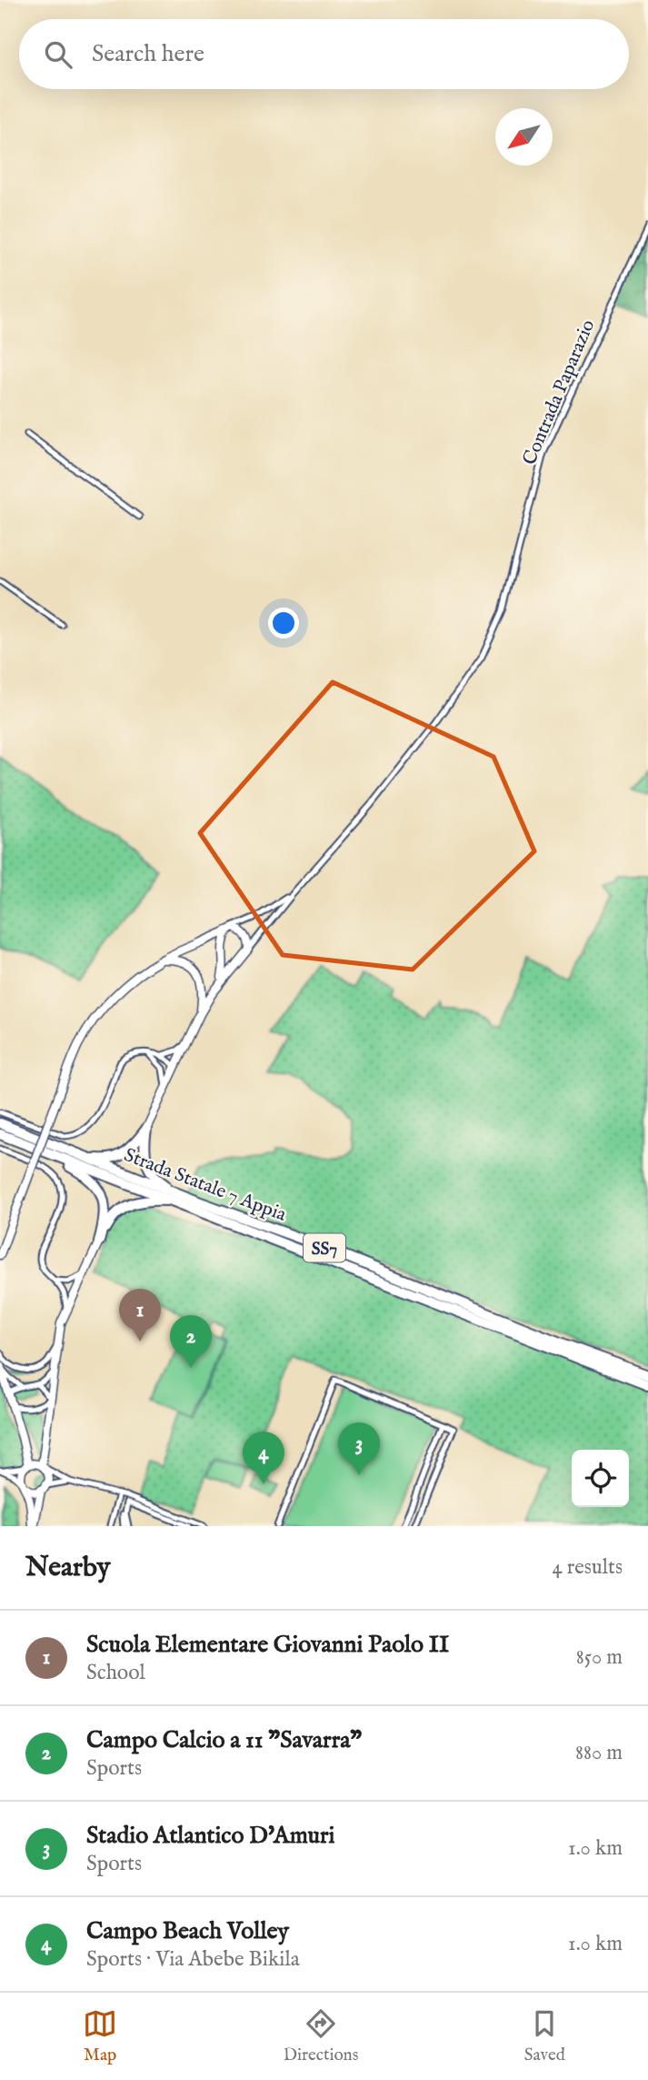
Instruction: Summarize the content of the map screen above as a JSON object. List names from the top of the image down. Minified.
{"streets":{"highway":["Strada Statale 7 Appia","SS7"],"street":["Contrada Paparazio"]},"north":"bottom left","page":{"search":"Search here","pins":["1","2","3","4"],"heading":["Nearby","4 results"],"list":[{"mark":"1","name":"Scuola Elementare Giovanni Paolo II","note":"School","value":"850 m"},{"mark":"2","name":"Campo Calcio a 11 \"Savarra\"","note":"Sports","value":"880 m"},{"mark":"3","name":"Stadio Atlantico D'Amuri","note":"Sports","value":"1.0 km"},{"mark":"4","name":"Campo Beach Volley","note":"Sports · Via Abebe Bikila","value":"1.0 km"}],"nav":["Map","Directions","Saved"]}}
